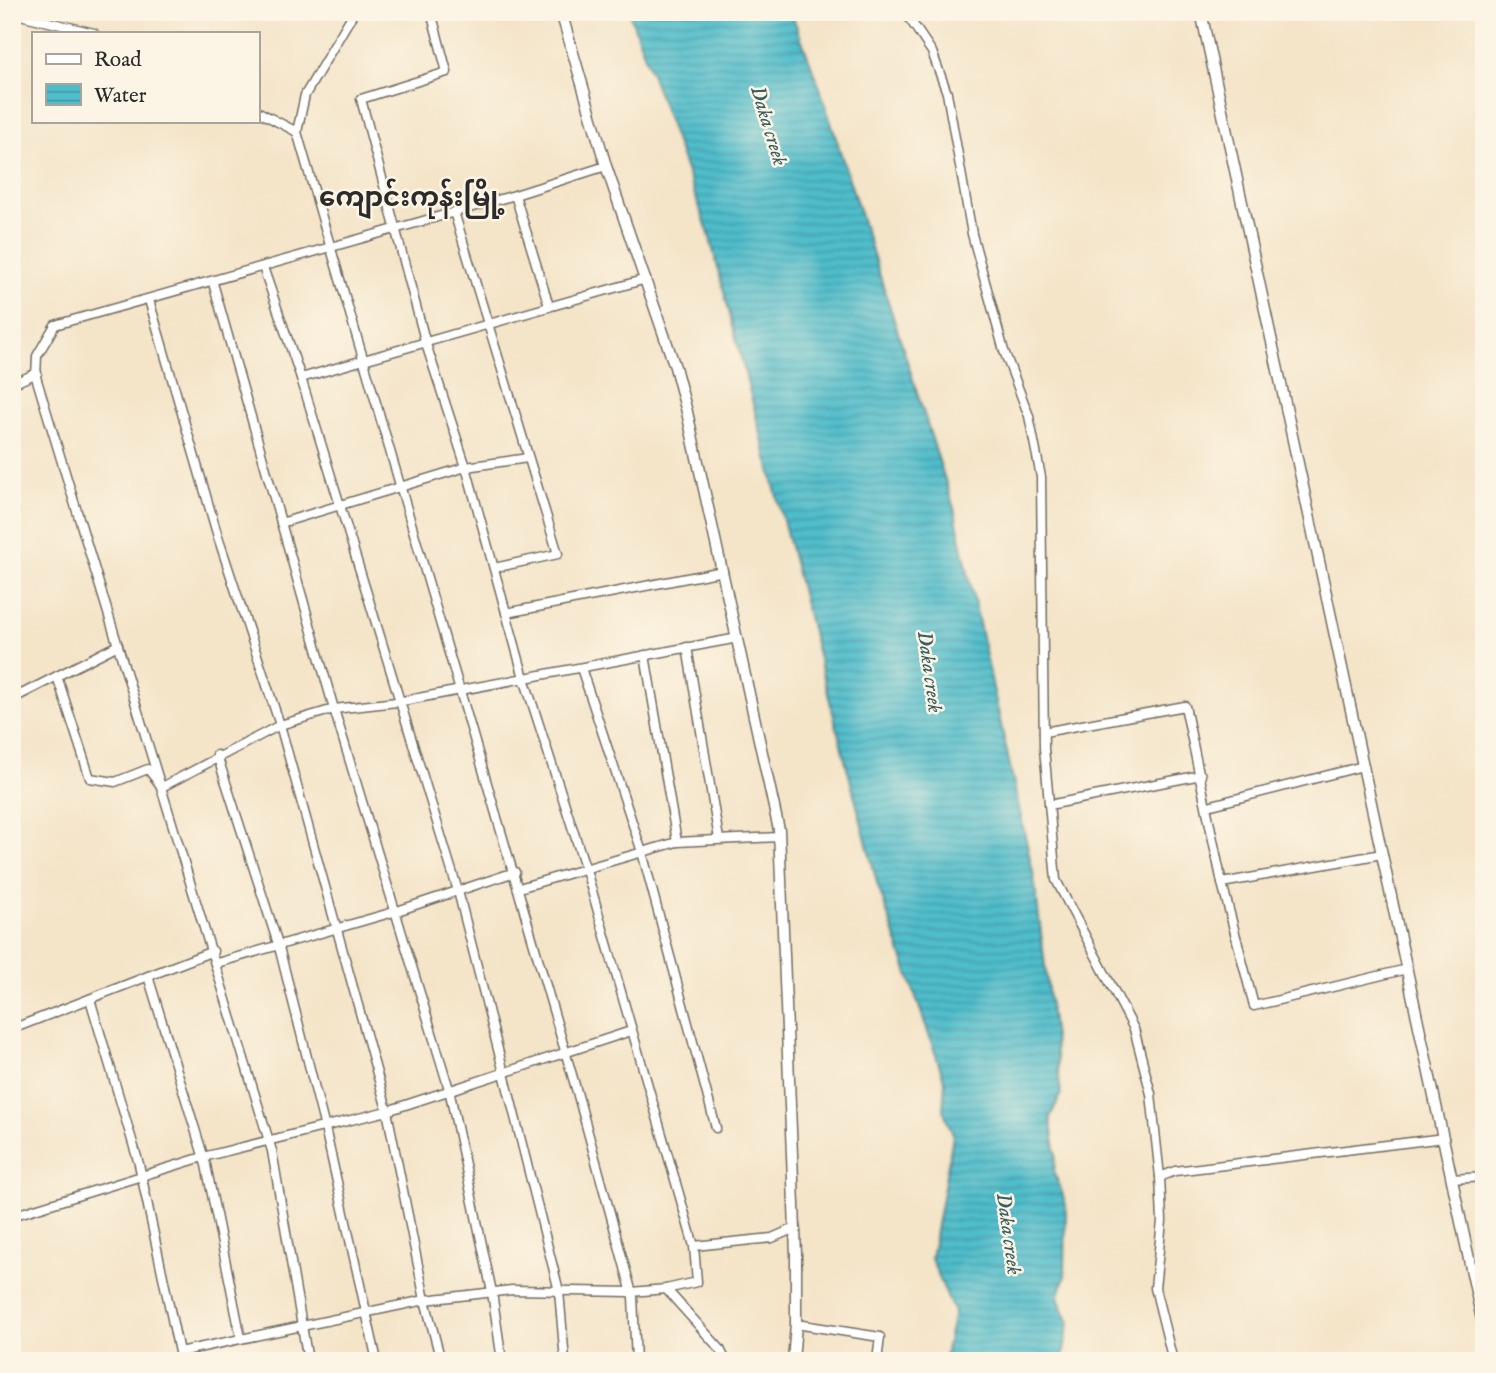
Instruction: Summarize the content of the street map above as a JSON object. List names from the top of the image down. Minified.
{"districts":["ကျောင်းကုန်းမြို့"],"water":["Daka creek"],"legend":["Road","Water"]}
